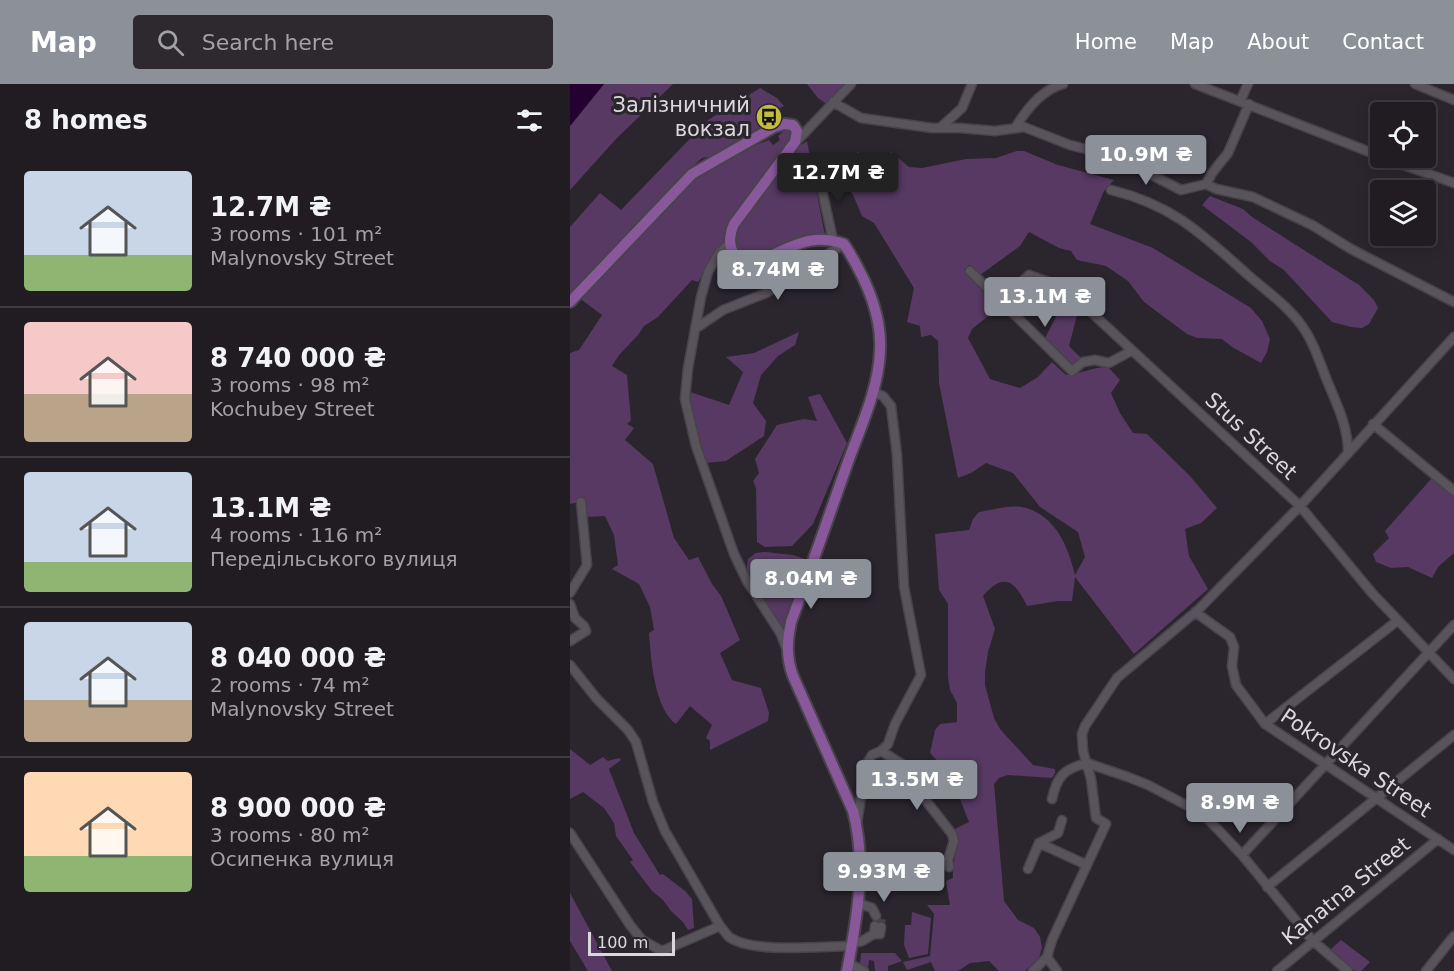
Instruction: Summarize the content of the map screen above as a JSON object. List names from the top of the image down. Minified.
{"streets":{"street":["Stus Street","Pokrovska Street","Kanatna Street"]},"crossings":[["Pokrovska Street","Kanatna Street"]],"places":{"bus stop":["Залізничний вокзал"]},"scale_bar":"100 m","page":{"header":"Map","search":"Search here","nav":["Home","Map","About","Contact"],"heading":"8 homes","price":["10.9M ₴","12.7M ₴","8.74M ₴","13.1M ₴","8.04M ₴","13.5M ₴","8.9M ₴","9.93M ₴"],"list":[{"name":"12.7M ₴","note":"3 rooms · 101 m² · Malynovsky Street"},{"name":"8 740 000 ₴","note":"3 rooms · 98 m² · Kochubey Street"},{"name":"13.1M ₴","note":"4 rooms · 116 m² · Передільського вулиця"},{"name":"8 040 000 ₴","note":"2 rooms · 74 m² · Malynovsky Street"},{"name":"8 900 000 ₴","note":"3 rooms · 80 m² · Осипенка вулиця"}],"scale":"100 m"}}
